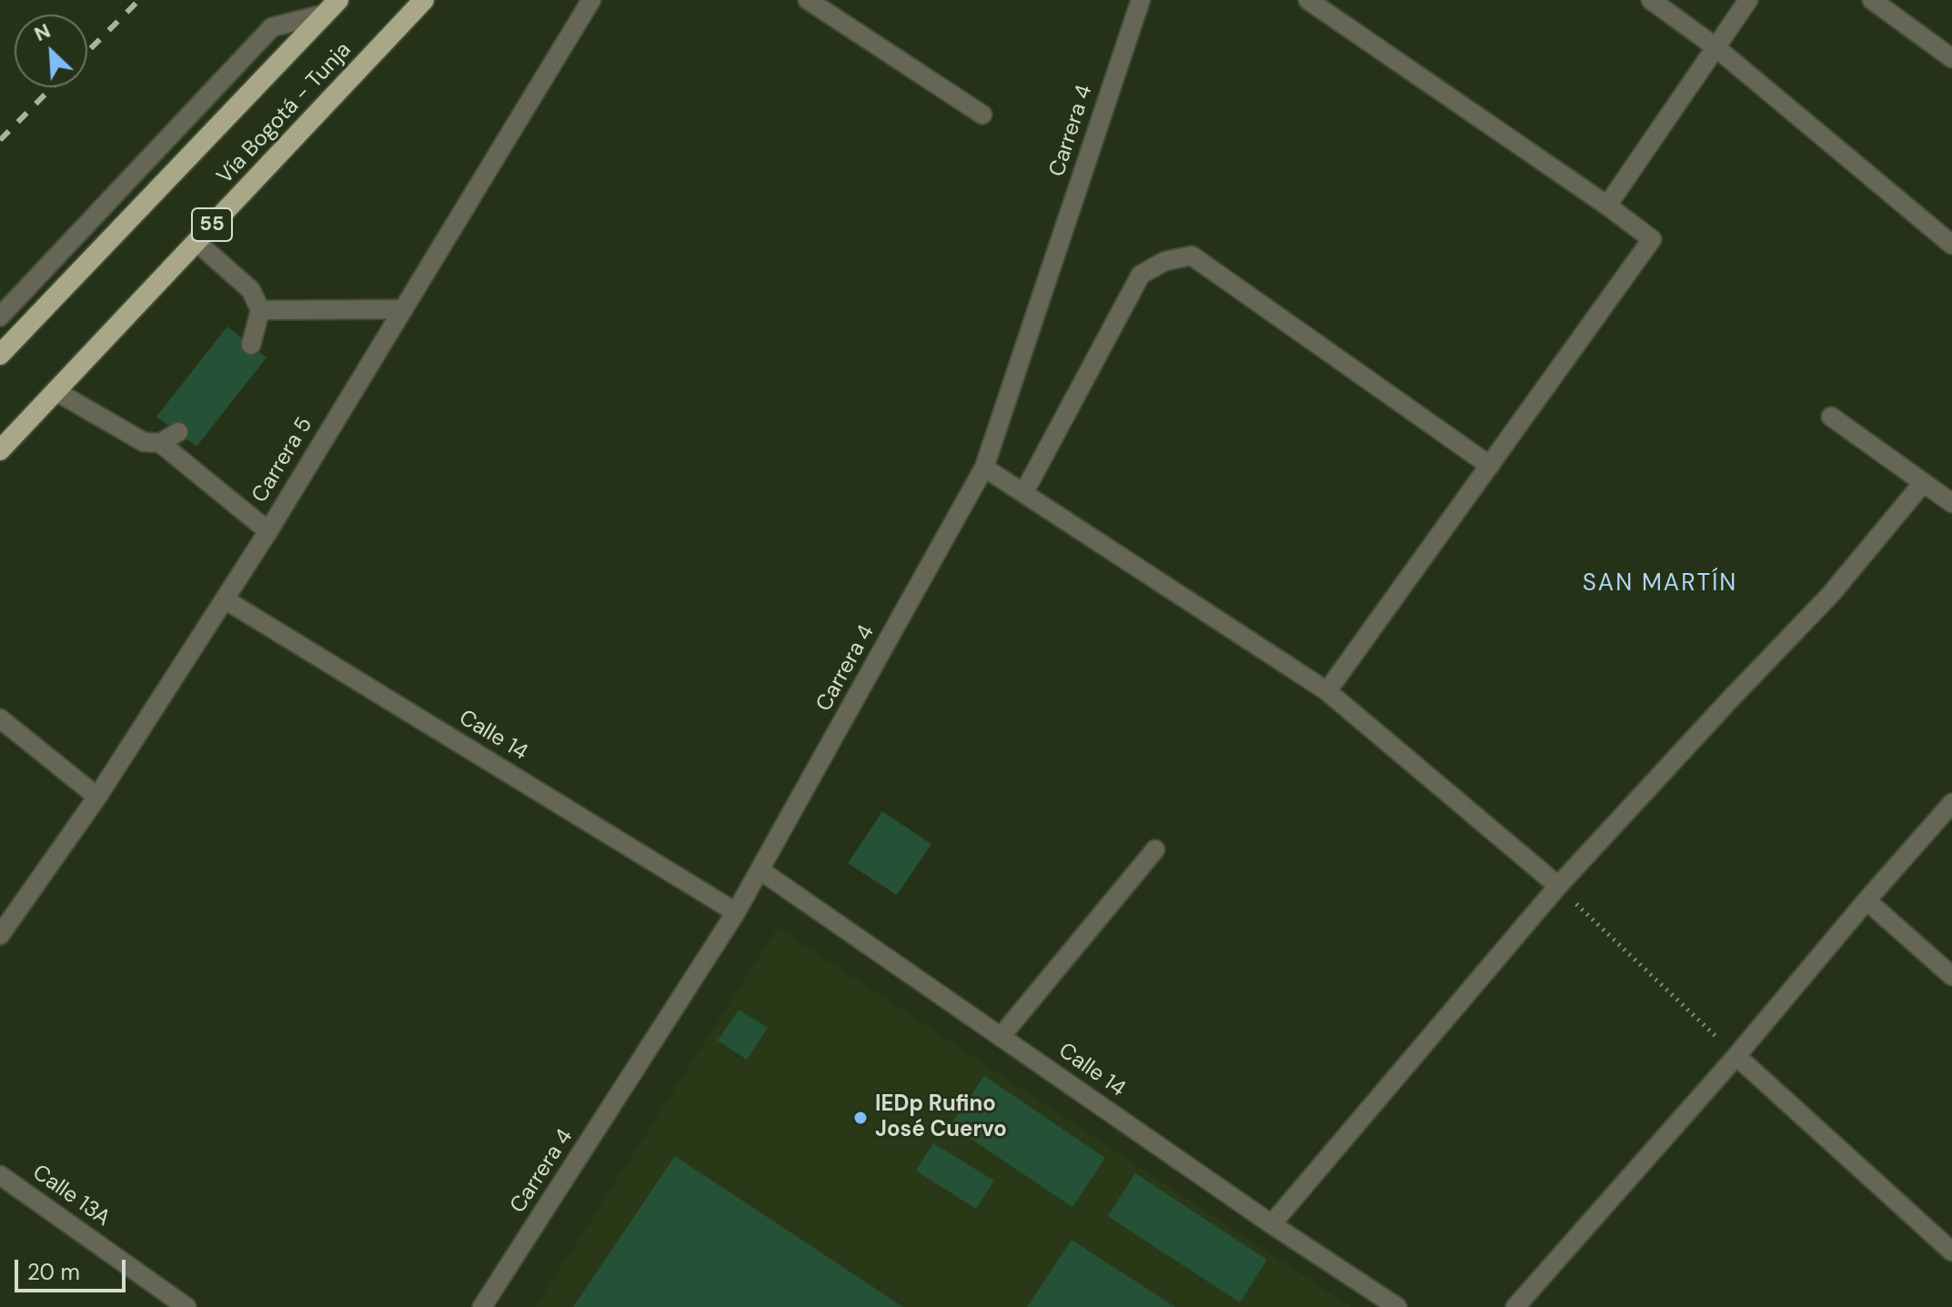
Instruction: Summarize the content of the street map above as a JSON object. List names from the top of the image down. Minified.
{"streets":{"highway":["Vía Bogotá - Tunja","55"],"street":["Carrera 4","Carrera 5","Calle 14","Calle 13A"]},"crossings":[["Carrera 4","Calle 14"],["Carrera 5","Calle 14"]],"districts":["SAN MARTÍN"],"places":["IEDp Rufino José Cuervo"],"scale_bar":"20 m","north":"top left"}
